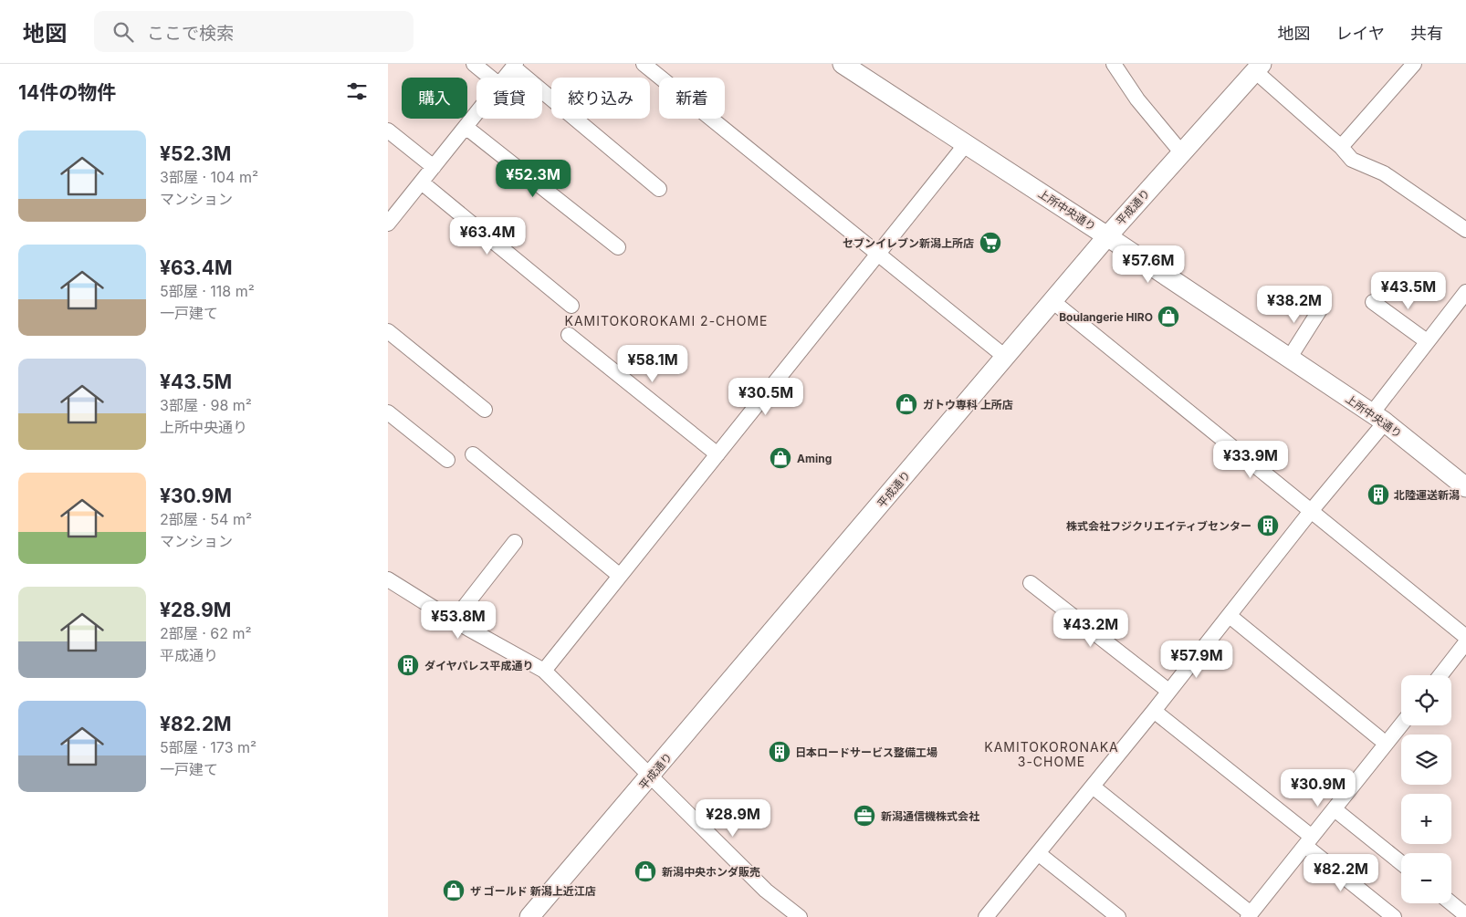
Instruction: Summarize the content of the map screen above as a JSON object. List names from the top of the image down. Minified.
{"streets":{"street":["平成通り","上所中央通り"]},"crossings":[["平成通り","上所中央通り"]],"districts":["KAMITOKOROKAMI 2-CHOME","KAMITOKORONAKA 3-CHOME"],"places":{"supermarket":["セブンイレブン新潟上所店"],"shop":["Boulangerie HIRO","ガトウ専科 上所店","Aming","新潟中央ホンダ販売","ザ ゴールド 新潟上近江店"],"building":["北陸運送新潟","株式会社フジクリエイティブセンター","ダイヤパレス平成通り","日本ロードサービス整備工場"],"office":["新潟通信機株式会社"]},"page":{"header":"地図","search":"ここで検索","nav":["地図","レイヤ","共有"],"heading":"14件の物件","chip":["購入","賃貸","絞り込み","新着"],"list":[{"name":"¥52.3M","note":"3部屋 · 104 m² · マンション"},{"name":"¥63.4M","note":"5部屋 · 118 m² · 一戸建て"},{"name":"¥43.5M","note":"3部屋 · 98 m² · 上所中央通り"},{"name":"¥30.9M","note":"2部屋 · 54 m² · マンション"},{"name":"¥28.9M","note":"2部屋 · 62 m² · 平成通り"},{"name":"¥82.2M","note":"5部屋 · 173 m² · 一戸建て"}],"price":["¥52.3M","¥63.4M","¥57.6M","¥43.5M","¥38.2M","¥58.1M","¥30.5M","¥33.9M","¥53.8M","¥43.2M","¥57.9M","¥30.9M","¥28.9M","¥82.2M"],"map_buttons":["+","−"]}}
